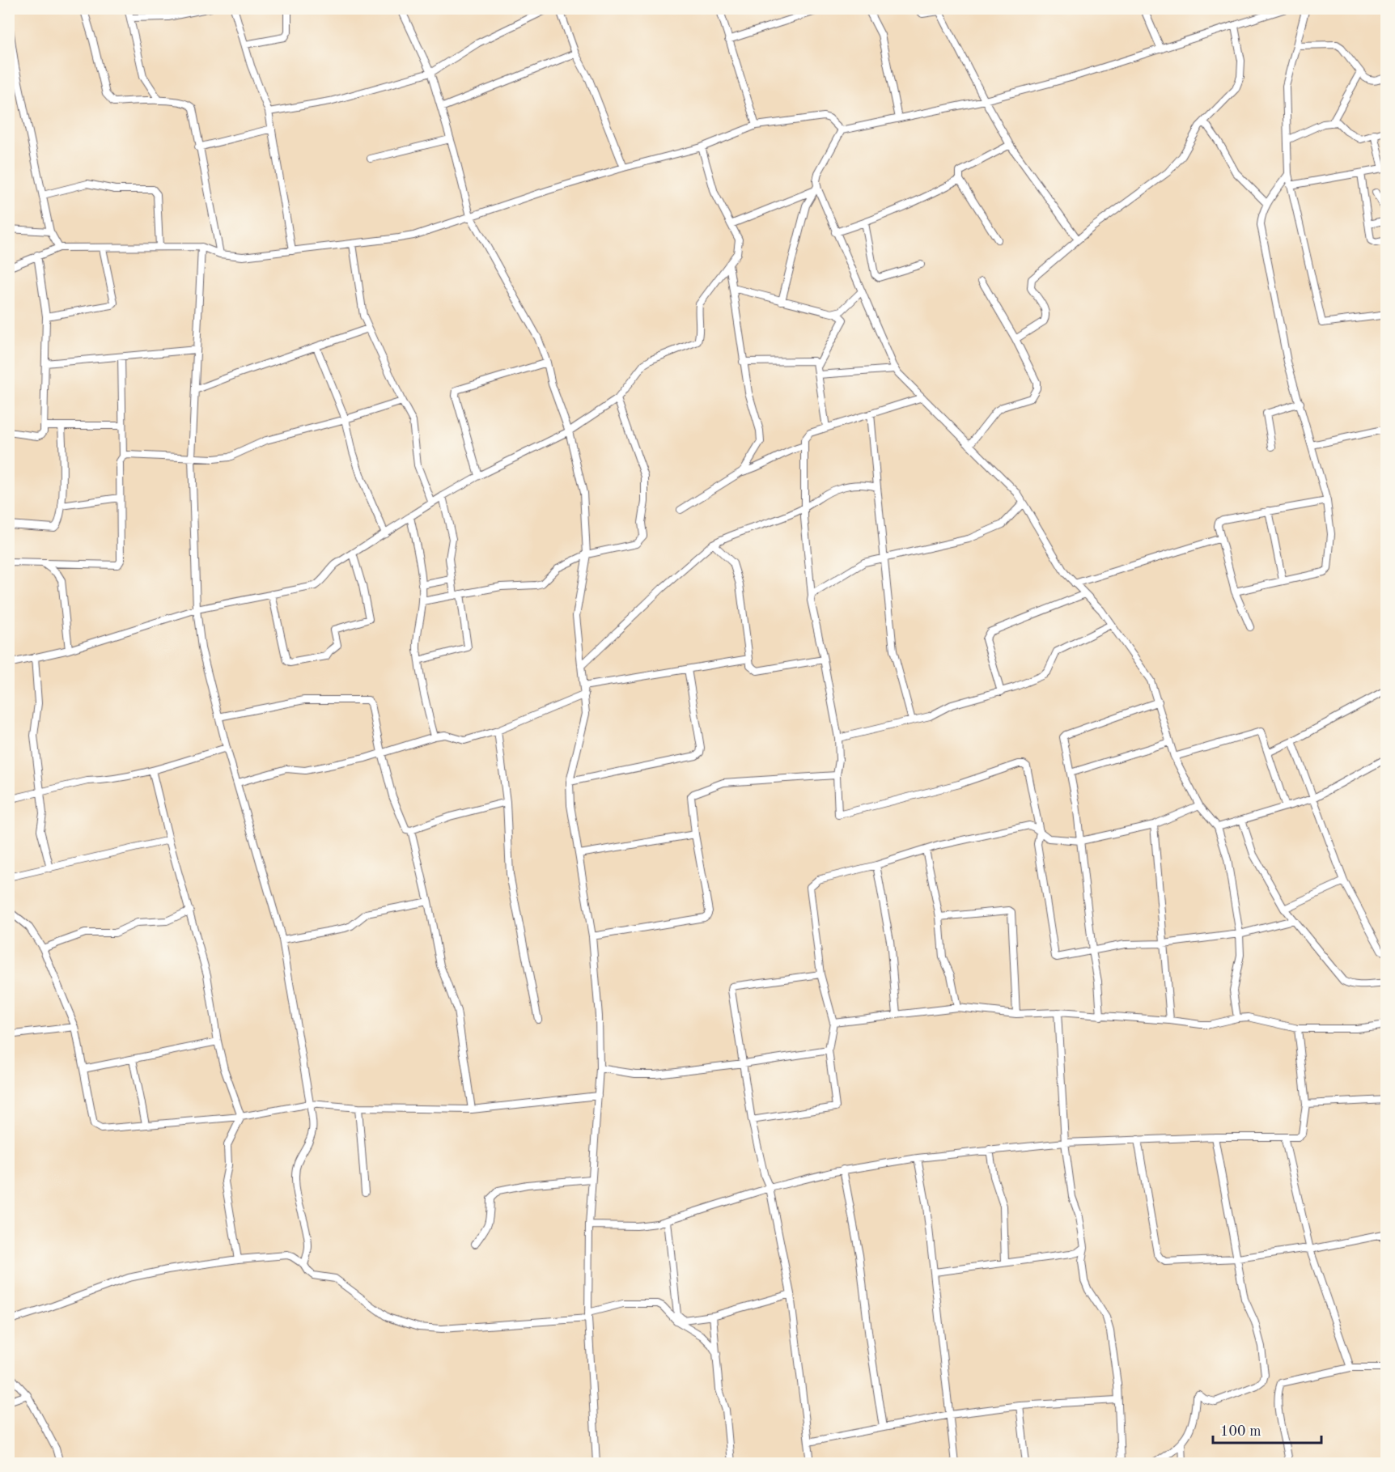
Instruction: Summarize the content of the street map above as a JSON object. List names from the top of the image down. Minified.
{"scale_bar":"100 m"}
